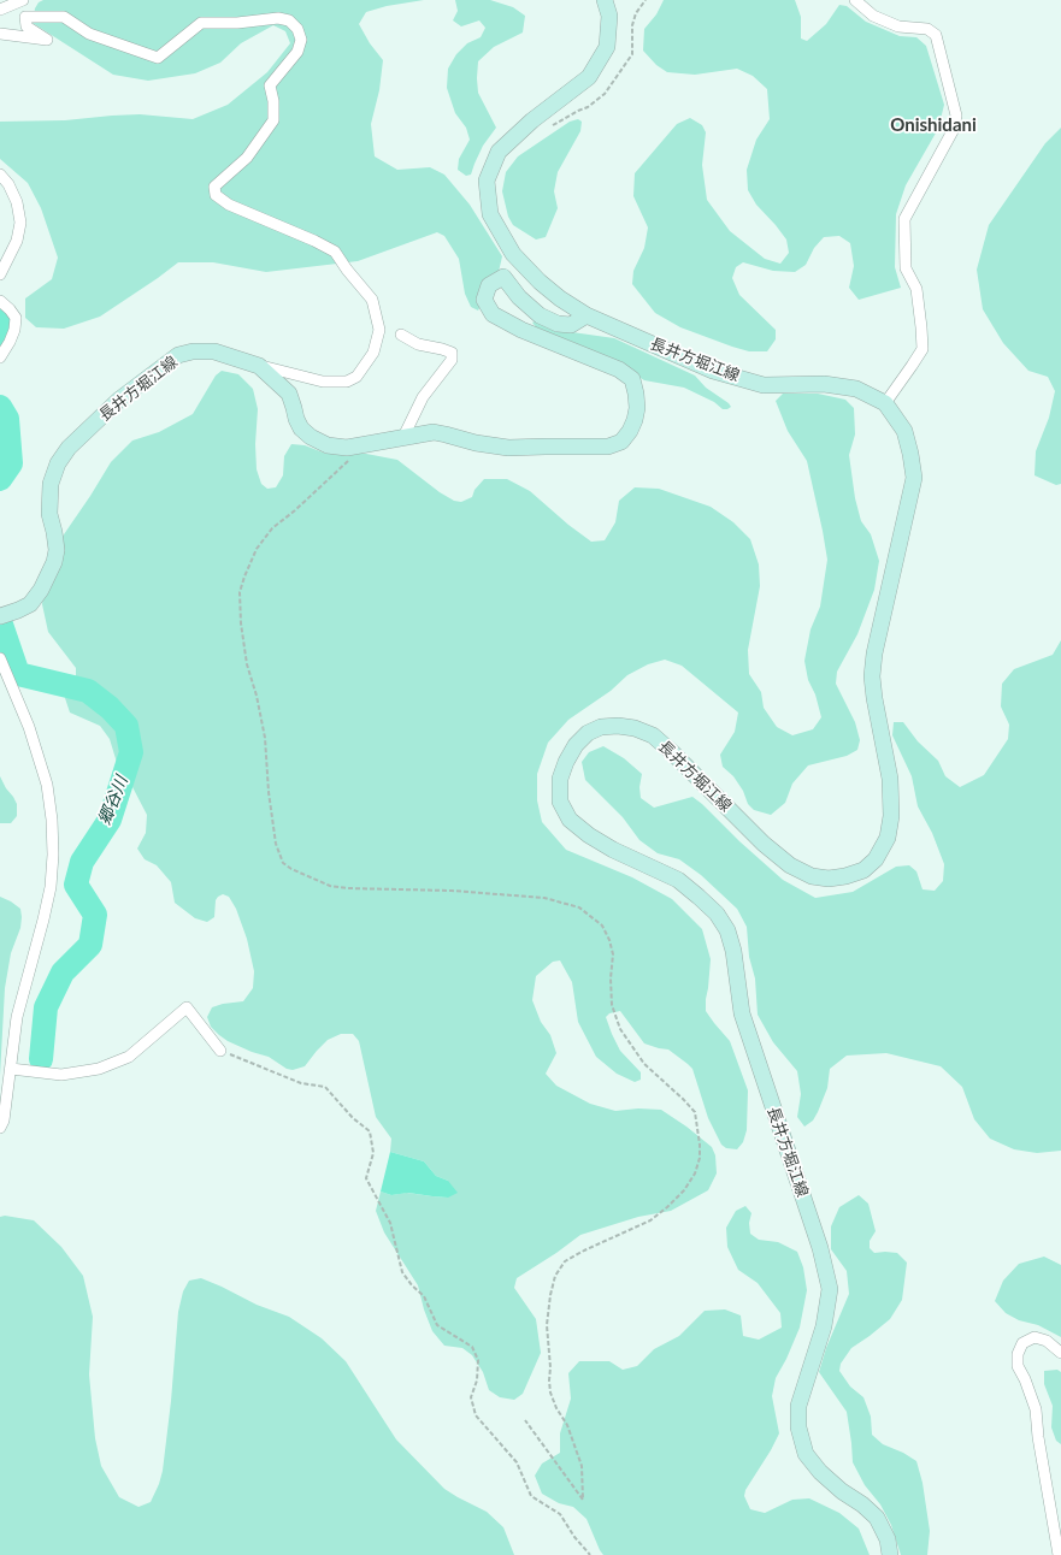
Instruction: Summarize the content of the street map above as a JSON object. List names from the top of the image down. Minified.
{"streets":{"main road":["長井方堀江線"]},"districts":["Onishidani"],"water":["郷谷川"]}
